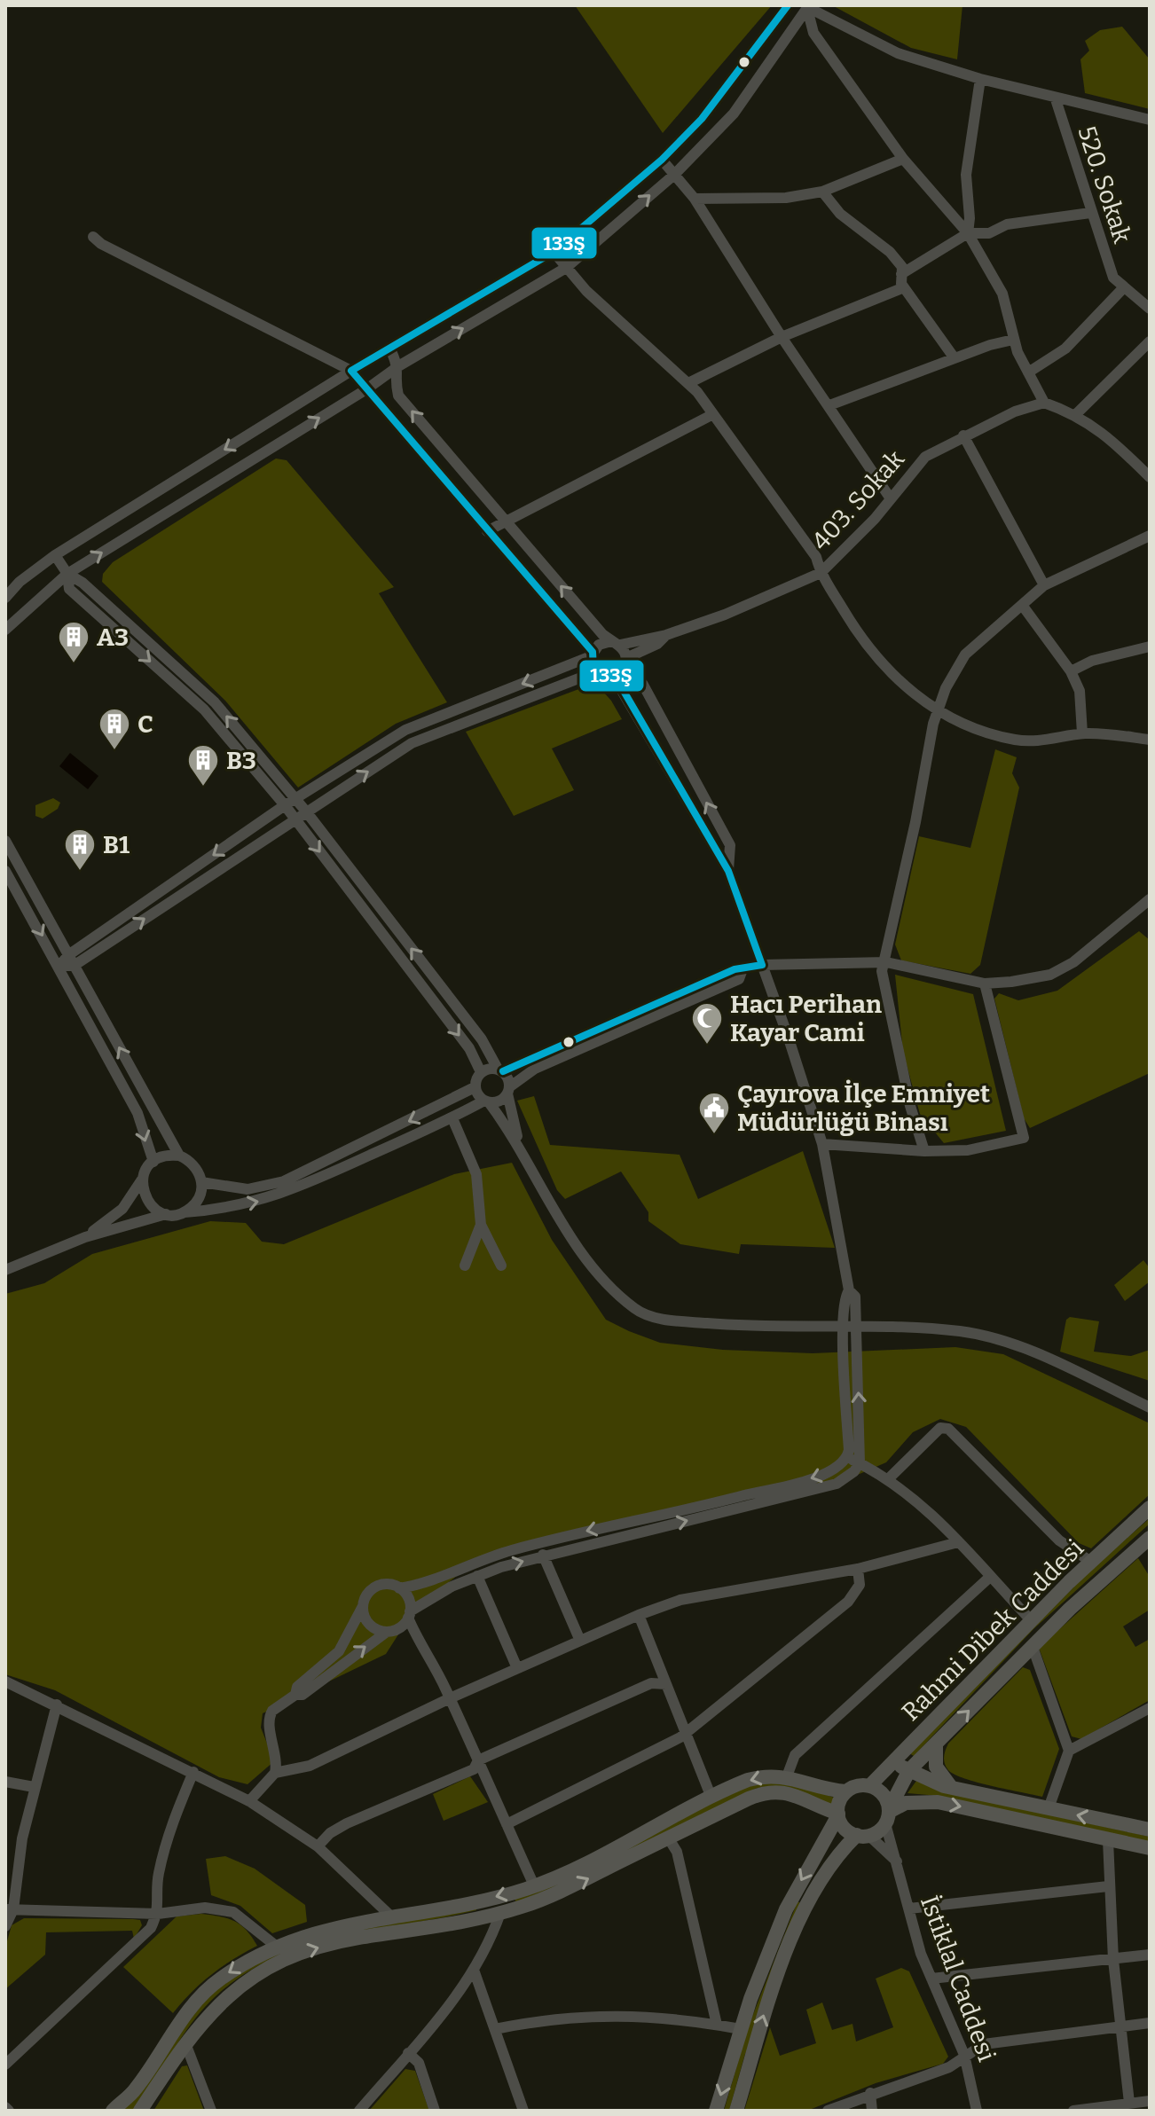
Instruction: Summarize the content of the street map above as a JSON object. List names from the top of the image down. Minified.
{"streets":{"main road":["Rahmi Dibek Caddesi"],"street":["520. Sokak","403. Sokak","İstiklal Caddesi"]},"crossings":[["Rahmi Dibek Caddesi","İstiklal Caddesi"]],"places":{"building":["A3","C","B3","B1"],"mosque":["Hacı Perihan Kayar Cami"],"public building":["Çayırova İlçe Emniyet Müdürlüğü Binası"]},"lines":["transit line 133Ş"]}
